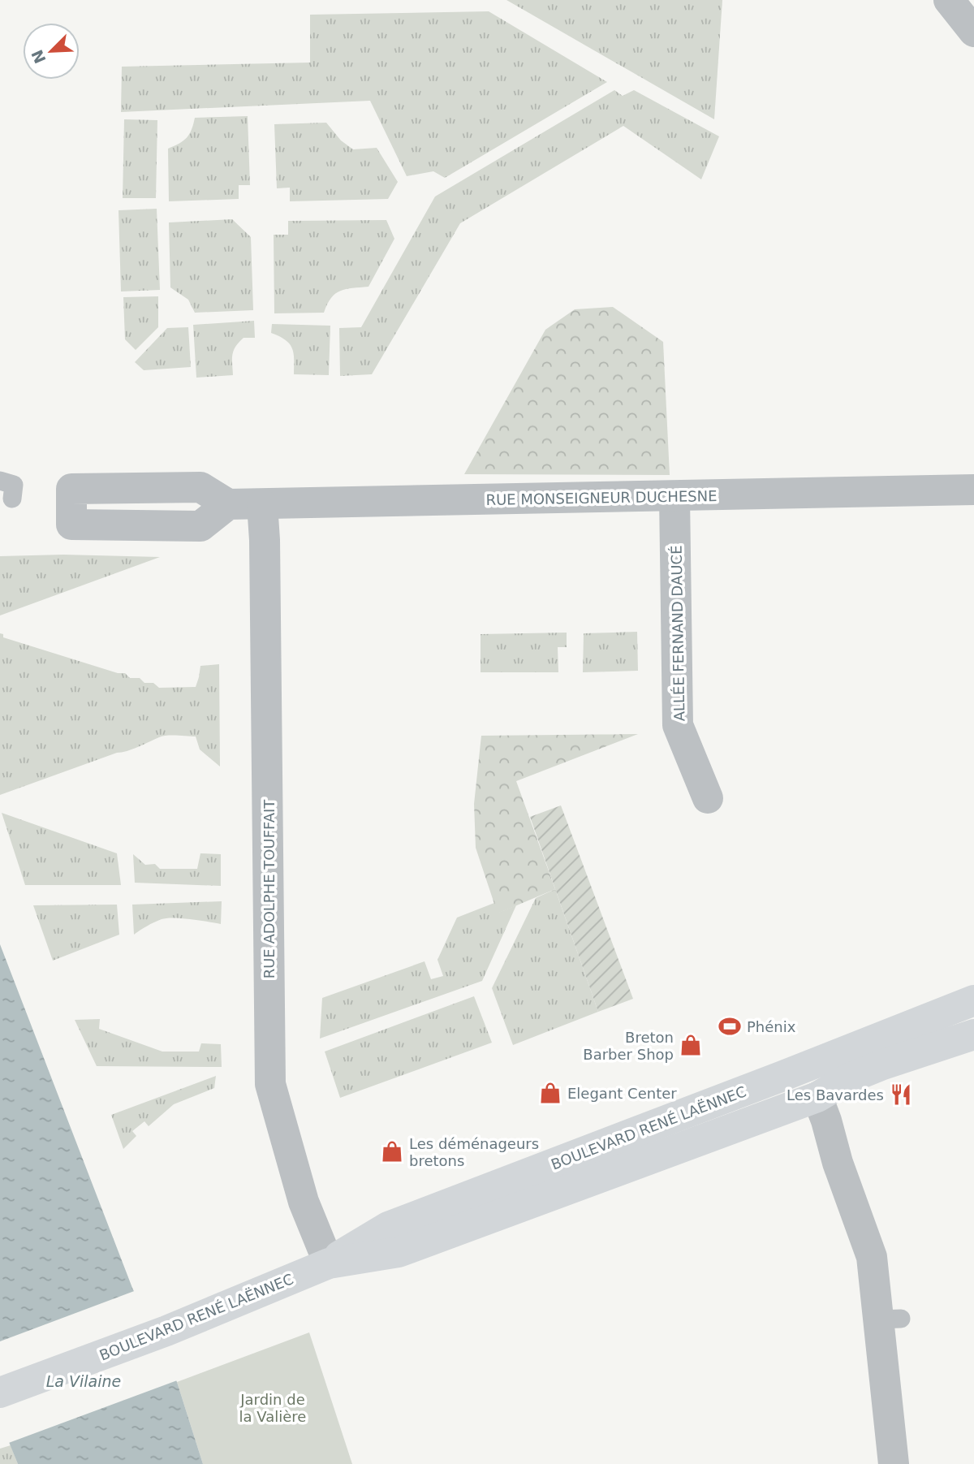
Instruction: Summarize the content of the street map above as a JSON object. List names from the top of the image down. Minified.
{"streets":{"main road":["BOULEVARD RENÉ LAËNNEC"],"street":["RUE MONSEIGNEUR DUCHESNE","ALLÉE FERNAND DAUCÉ","RUE ADOLPHE TOUFFAIT"]},"crossings":[["RUE MONSEIGNEUR DUCHESNE","ALLÉE FERNAND DAUCÉ"],["RUE MONSEIGNEUR DUCHESNE","RUE ADOLPHE TOUFFAIT"],["RUE ADOLPHE TOUFFAIT","BOULEVARD RENÉ LAËNNEC"]],"water":["La Vilaine"],"parks":["Jardin de la Valière"],"places":{"sports":["Phénix"],"shop":["Breton Barber Shop","Elegant Center","Les déménageurs bretons"],"restaurant":["Les Bavardes"]},"north":"bottom left"}
